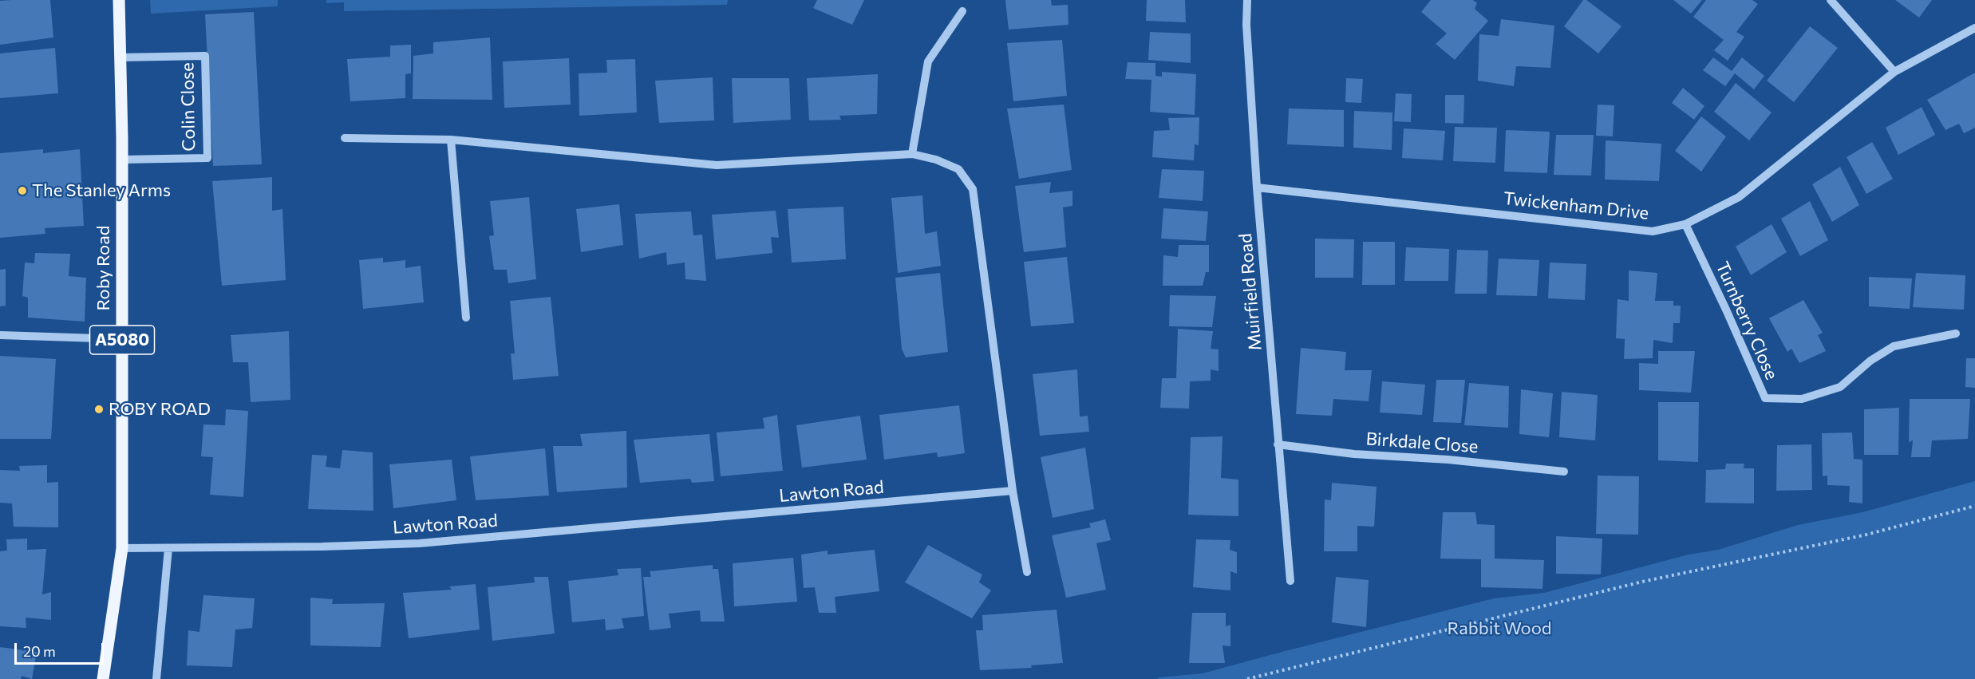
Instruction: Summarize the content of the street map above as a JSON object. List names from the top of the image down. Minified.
{"streets":{"main road":["Roby Road","A5080"],"street":["Colin Close","Twickenham Drive","Muirfield Road","Turnberry Close","Birkdale Close","Lawton Road"]},"crossings":[["Colin Close","Roby Road"],["Twickenham Drive","Muirfield Road"],["Twickenham Drive","Turnberry Close"],["Roby Road","Lawton Road"],["Muirfield Road","Birkdale Close"]],"parks":["Rabbit Wood"],"places":["The Stanley Arms","ROBY ROAD"],"scale_bar":"20 m"}
